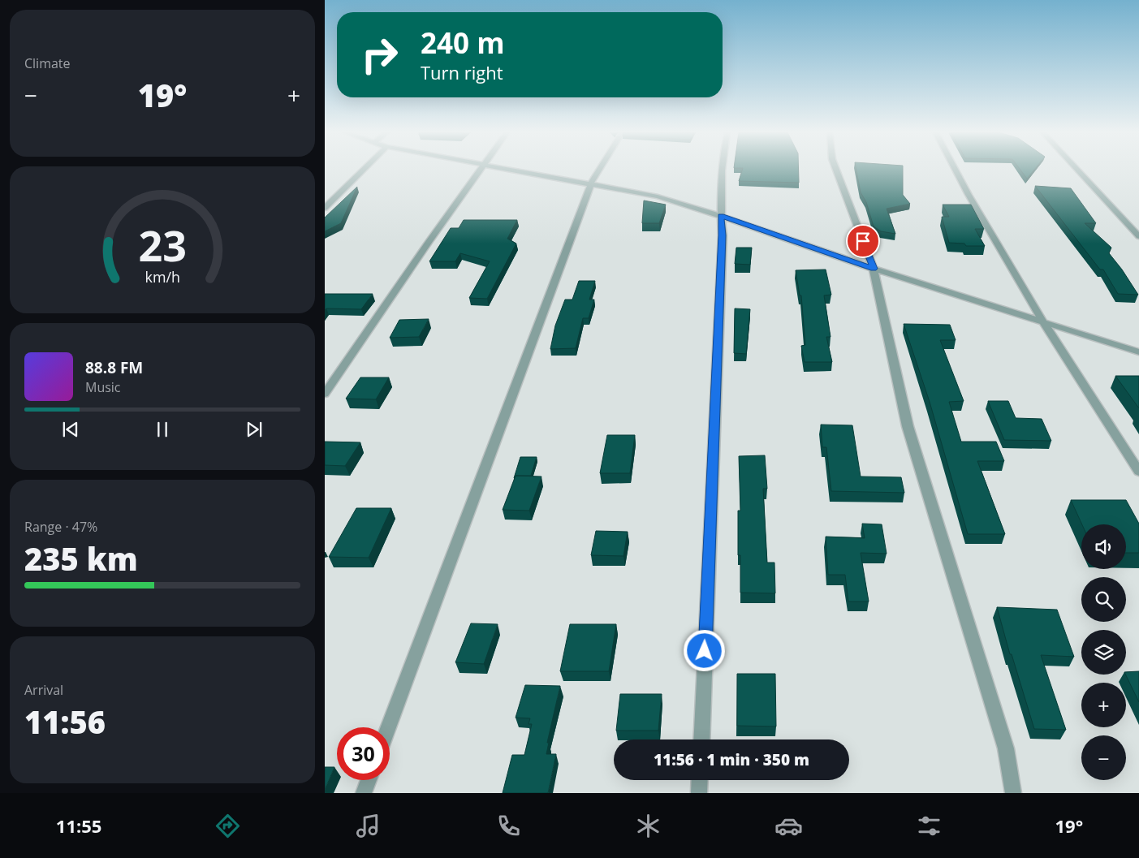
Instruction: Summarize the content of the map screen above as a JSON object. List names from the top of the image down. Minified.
{"page":{"tile":["Climate",["Range · 47%","235 km"],["Arrival","11:56"]],"turn":["240 m","Turn right"],"heat":["−","19°","+"],"song":["88.8 FM","Music"],"map_buttons":["+","−"],"limit":"30","trip":"11:56 · 1 min · 350 m","tabs":["11:55","19°"],"gauge":["23","km/h"]}}
